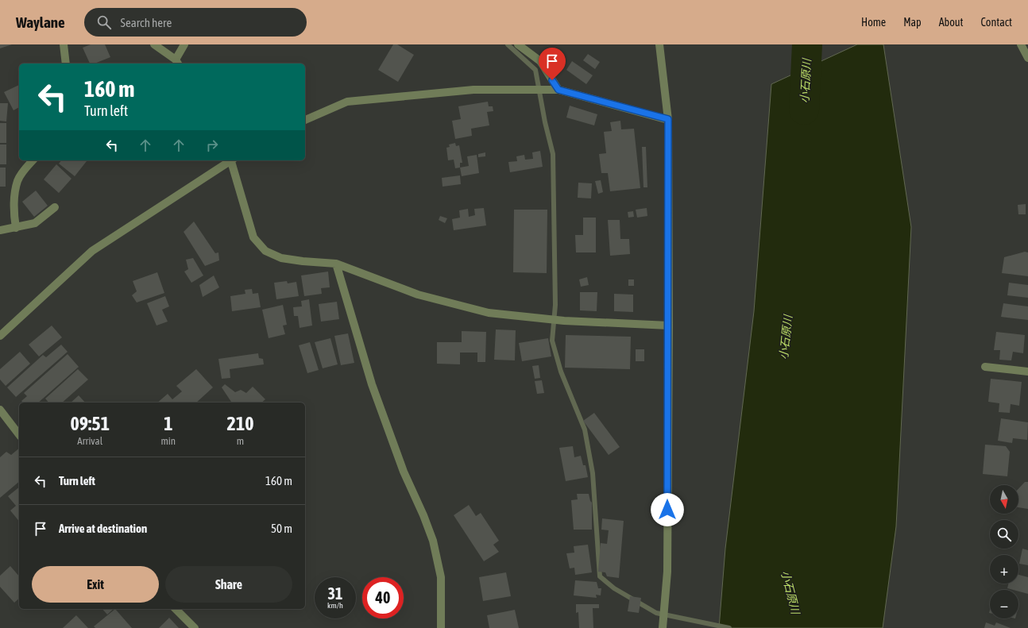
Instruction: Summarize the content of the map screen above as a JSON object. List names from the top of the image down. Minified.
{"water":["小石原川"],"north":"bottom","page":{"header":"Waylane","search":"Search here","nav":["Home","Map","About","Contact"],"turn":["160 m","Turn left"],"eta":["09:51","Arrival","1","min","210","m"],"list":[{"name":"Turn left","value":"160 m"},{"name":"Arrive at destination","value":"50 m"}],"map_buttons":["+","−"],"buttons":["Exit","Share"],"speed":"31 km/h","limit":"40"}}
